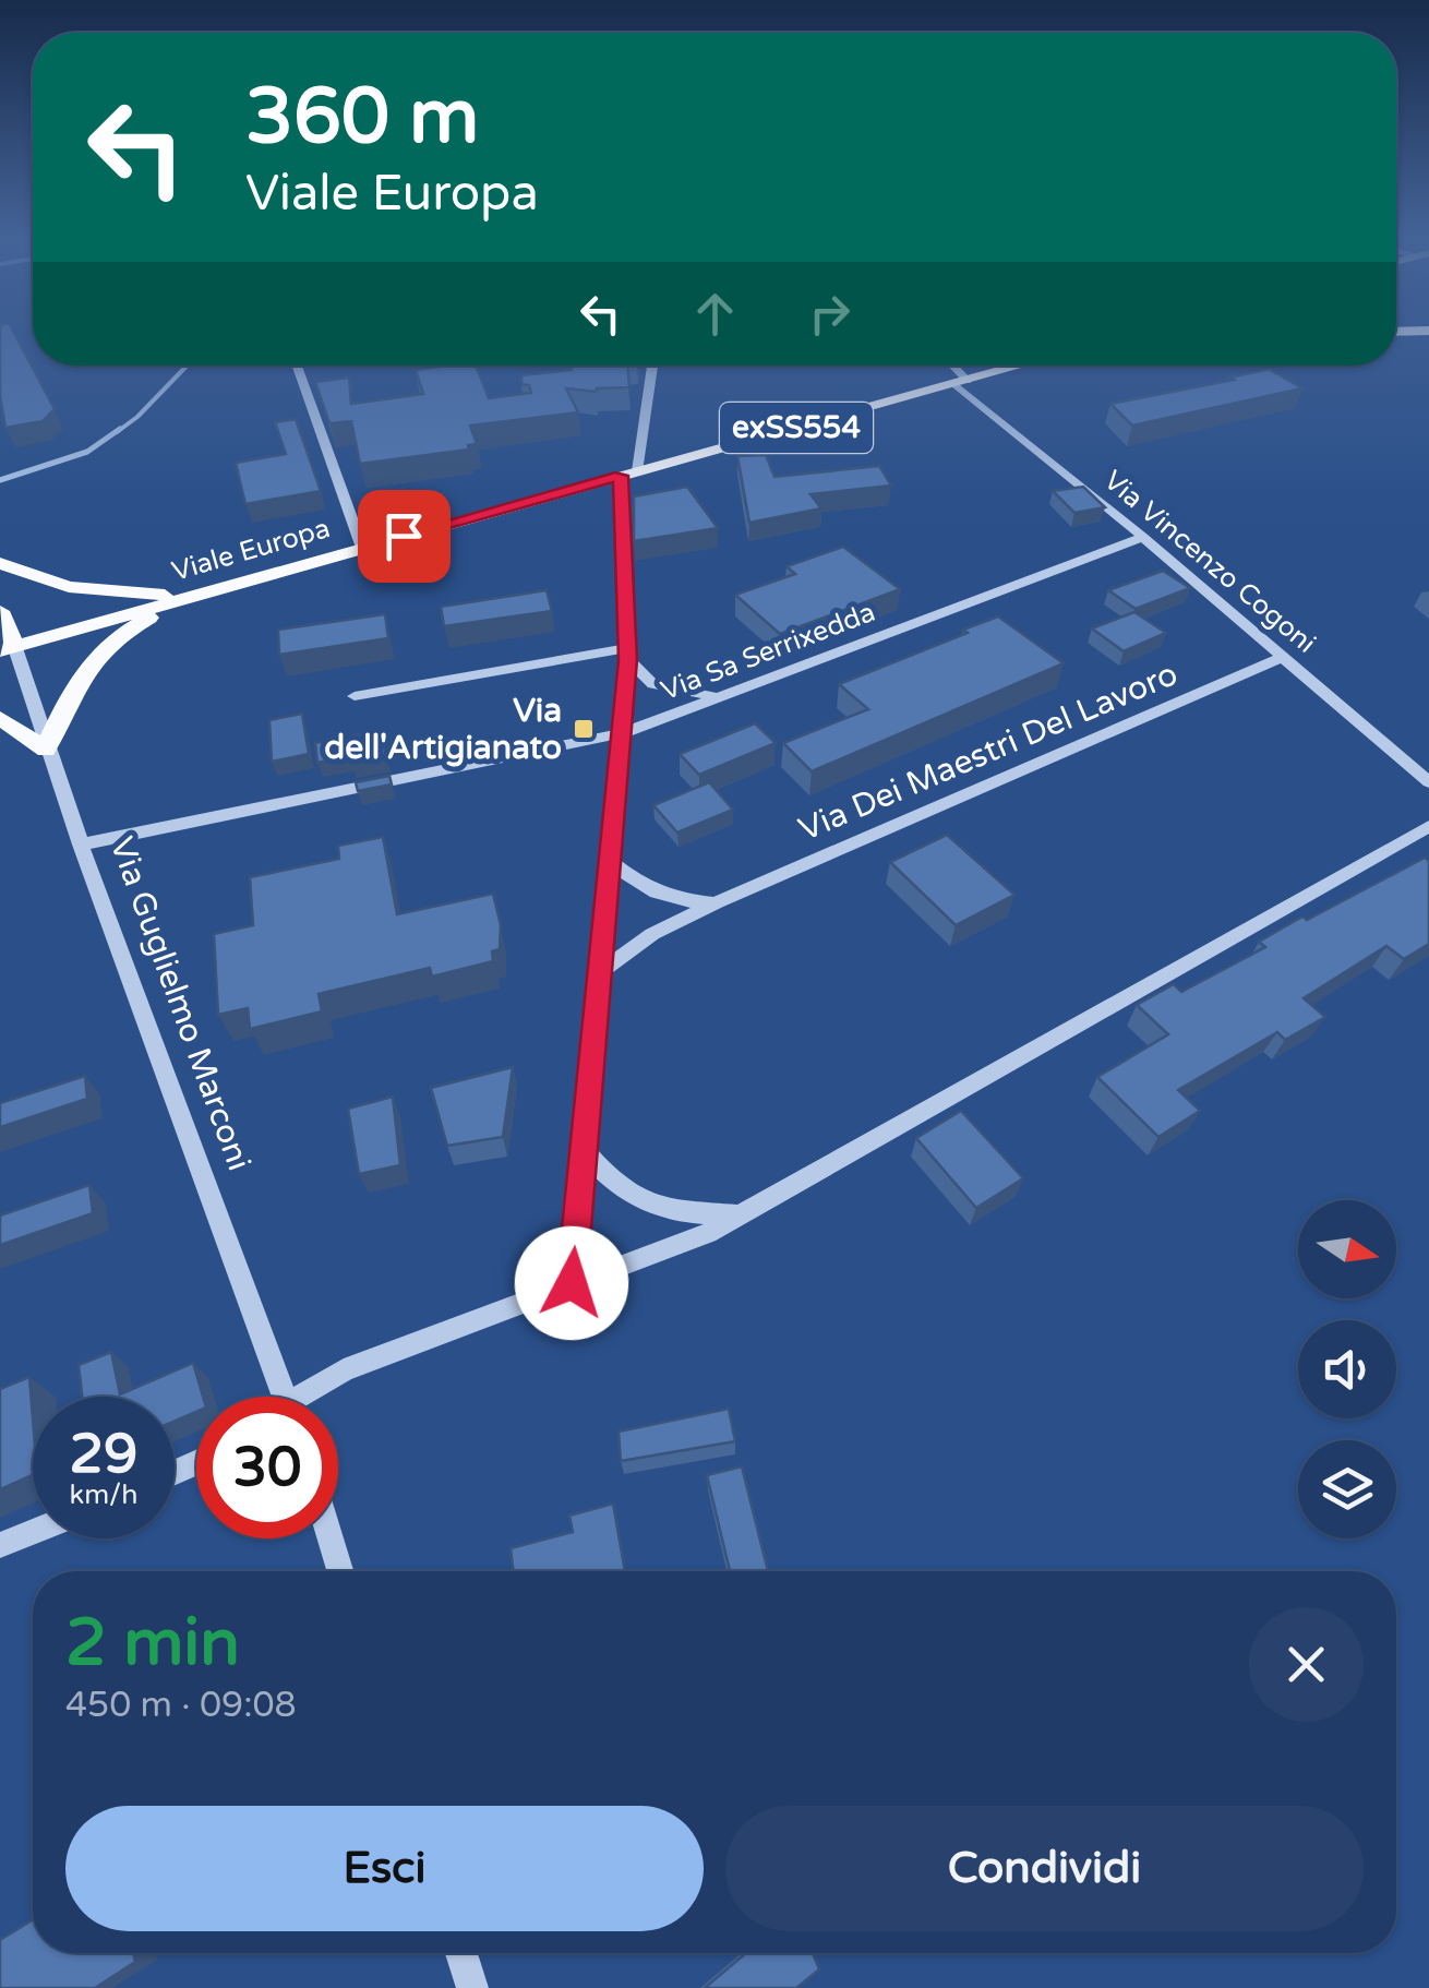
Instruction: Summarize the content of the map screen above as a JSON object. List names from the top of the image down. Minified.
{"streets":{"main road":["exSS554","Viale Europa","Via Guglielmo Marconi"],"street":["Via Vincenzo Cogoni","Via Sa Serrixedda","Via Dei Maestri Del Lavoro"]},"crossings":[["Viale Europa","Via Vincenzo Cogoni"],["Viale Europa","Via Guglielmo Marconi"],["Via Vincenzo Cogoni","Via Sa Serrixedda"],["Via Vincenzo Cogoni","Via Dei Maestri Del Lavoro"],["Via Sa Serrixedda","Via Guglielmo Marconi"]],"places":{"transit":["Via dell'Artigianato"]},"north":"right","page":{"turn":["360 m","Viale Europa"],"speed":"29 km/h","limit":"30","heading":["2 min","450 m · 09:08"],"buttons":["Esci","Condividi"]}}
